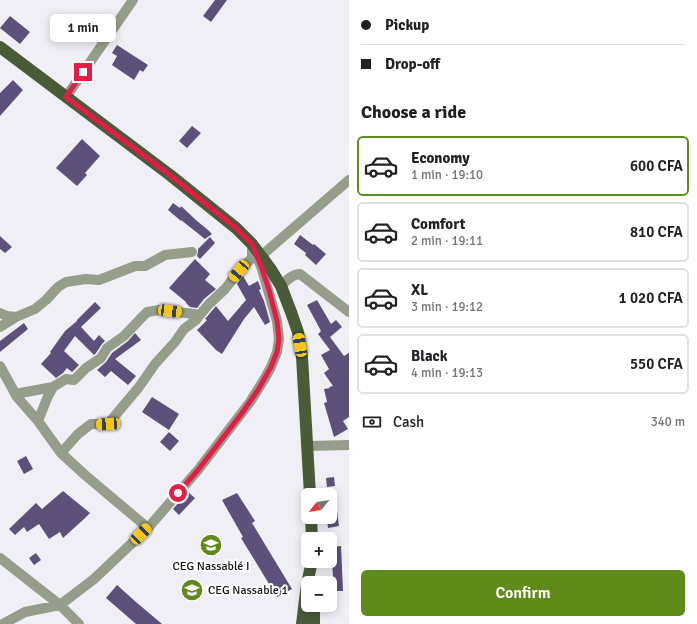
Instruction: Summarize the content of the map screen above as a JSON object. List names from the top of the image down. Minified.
{"places":{"school or university":["CEG Nassablé I","CEG Nassable 1"]},"north":"bottom left","page":{"banner":["Pickup","Drop-off"],"bubble":"1 min","heading":"Choose a ride","list":[{"name":"Economy","note":"1 min · 19:10","value":"600 CFA"},{"name":"Comfort","note":"2 min · 19:11","value":"810 CFA"},{"name":"XL","note":"3 min · 19:12","value":"1 020 CFA"},{"name":"Black","note":"4 min · 19:13","value":"550 CFA"}],"pay":["Cash","340 m"],"map_buttons":["+","−"],"buttons":"Confirm"}}
